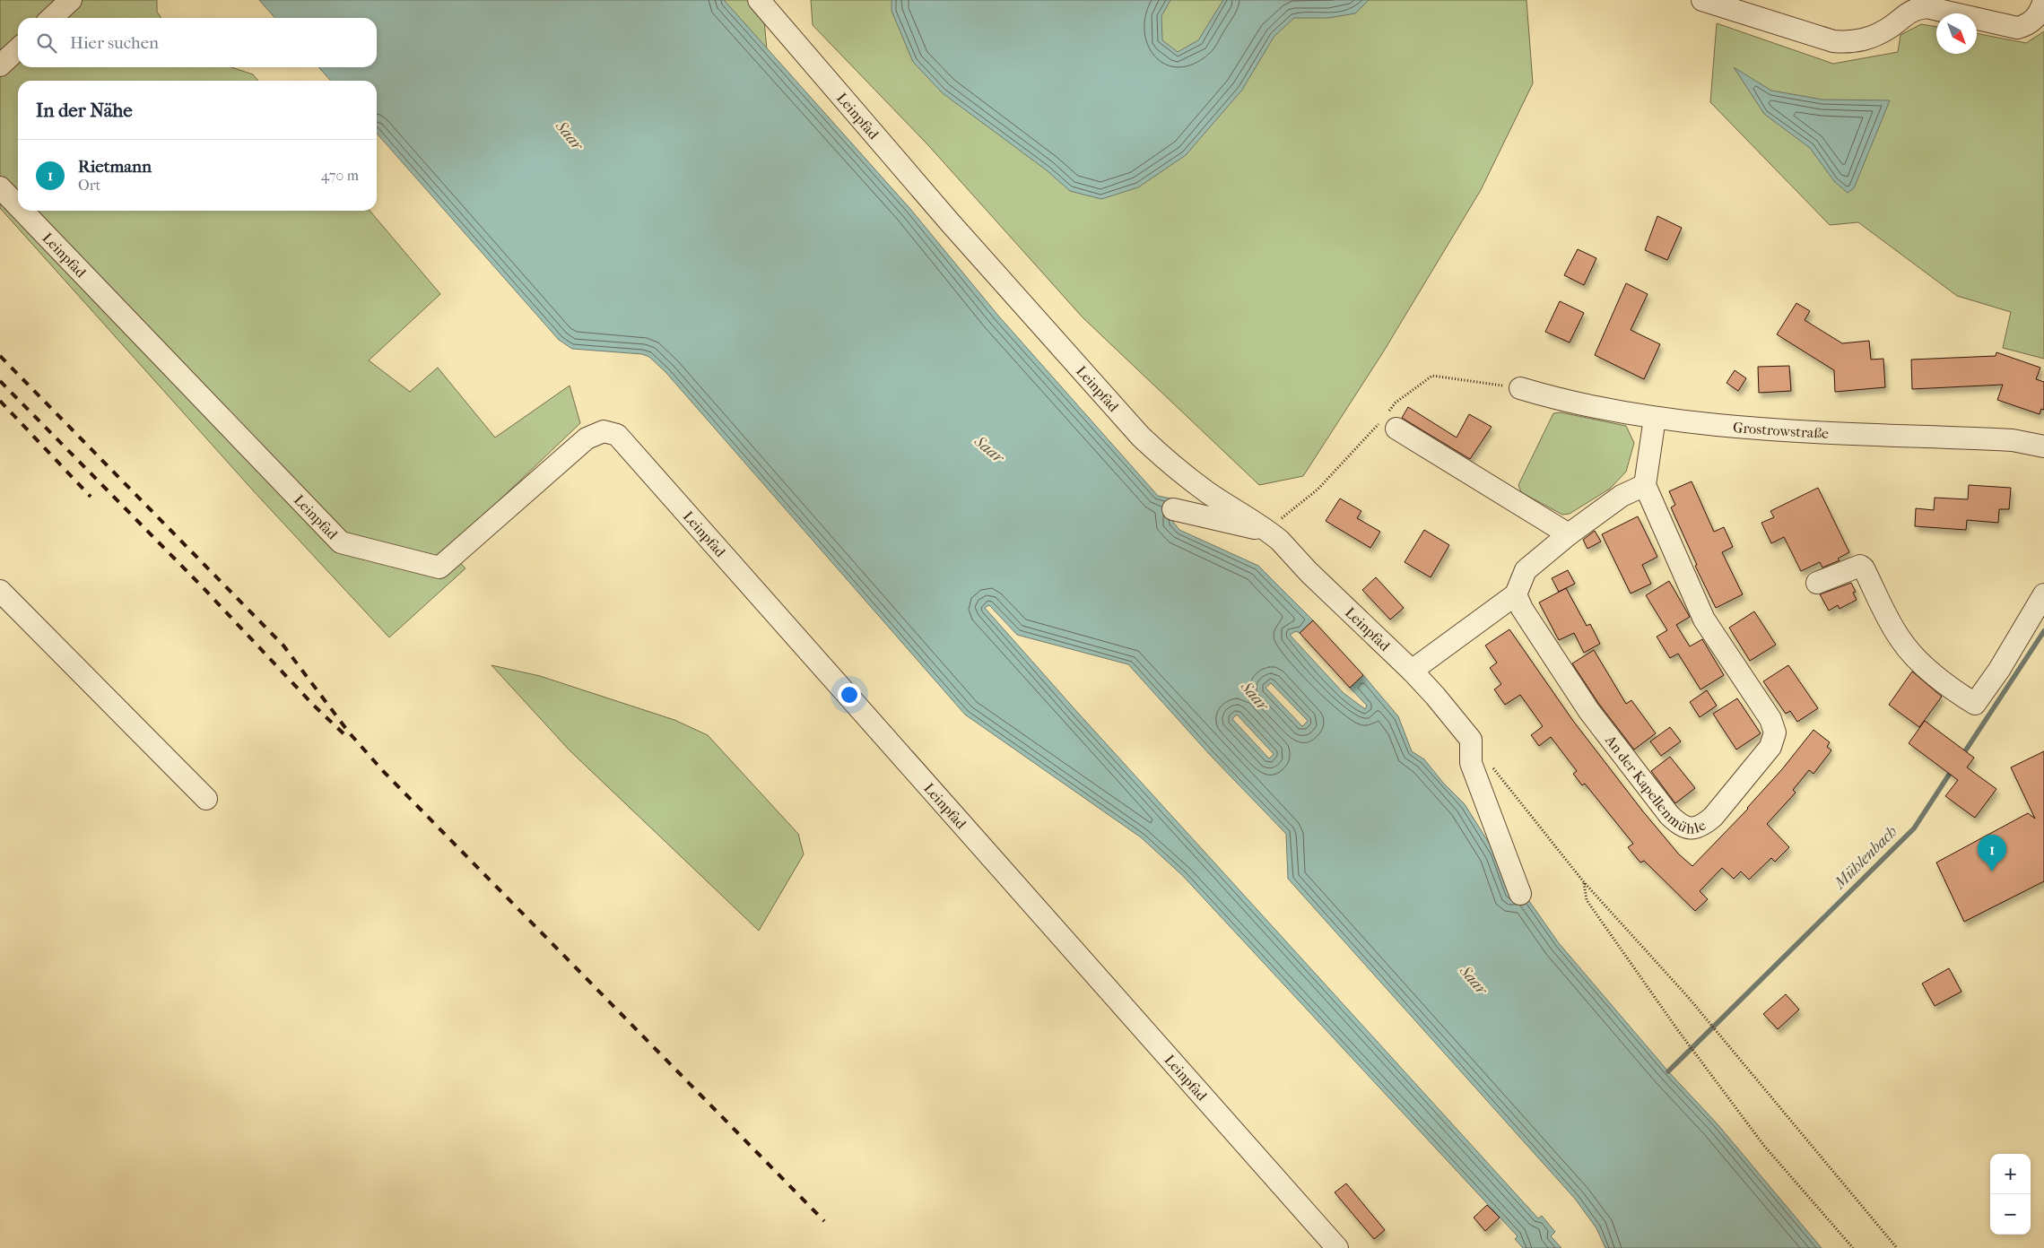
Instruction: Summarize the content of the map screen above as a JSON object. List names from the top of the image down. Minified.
{"streets":{"street":["Leinpfad","Grostrowstraße","An der Kapellenmühle"]},"water":["Saar","Mühlenbach"],"north":"bottom right","page":{"search":"Hier suchen","heading":"In der Nähe","list":[{"mark":"1","name":"Rietmann","note":"Ort","value":"470 m"}],"pins":"1","map_buttons":["+","−"]}}
